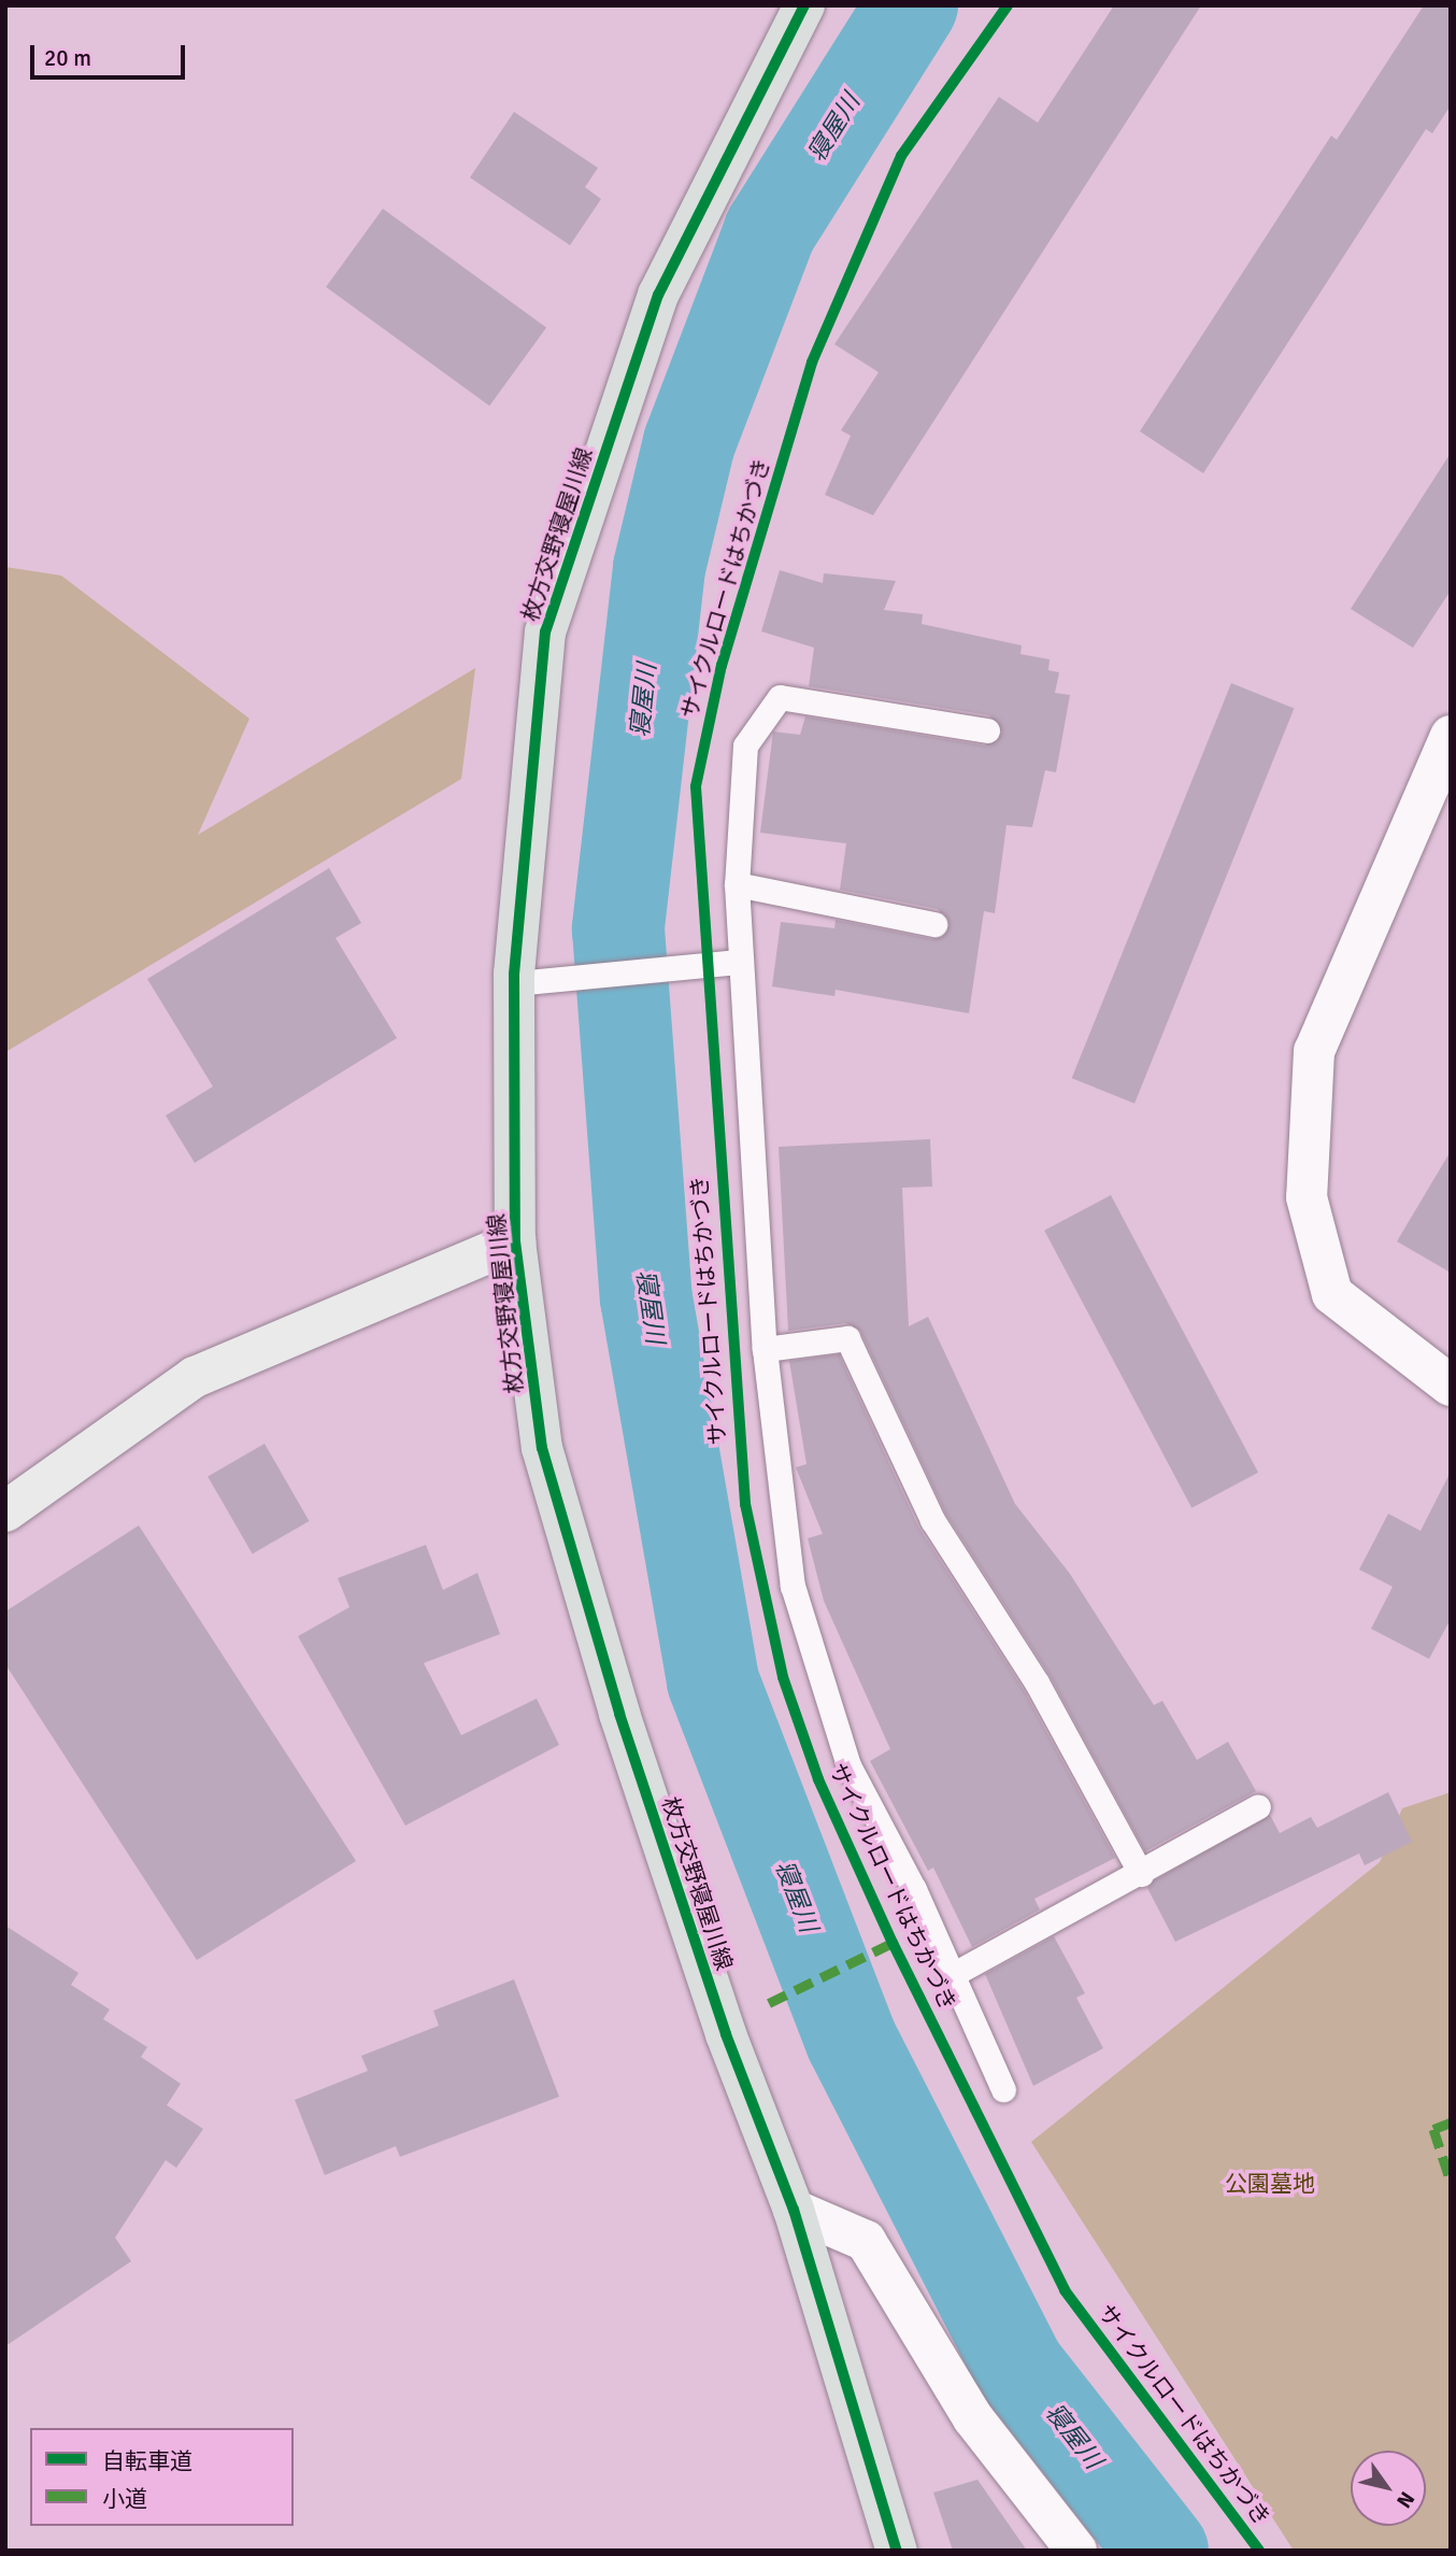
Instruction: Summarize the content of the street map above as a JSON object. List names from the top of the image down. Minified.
{"streets":{"main road":["枚方交野寝屋川線"],"cycle path":["サイクルロードはちかづき"]},"water":["寝屋川"],"parks":["公園墓地"],"legend":["自転車道","小道"],"scale_bar":"20 m","north":"bottom right"}
